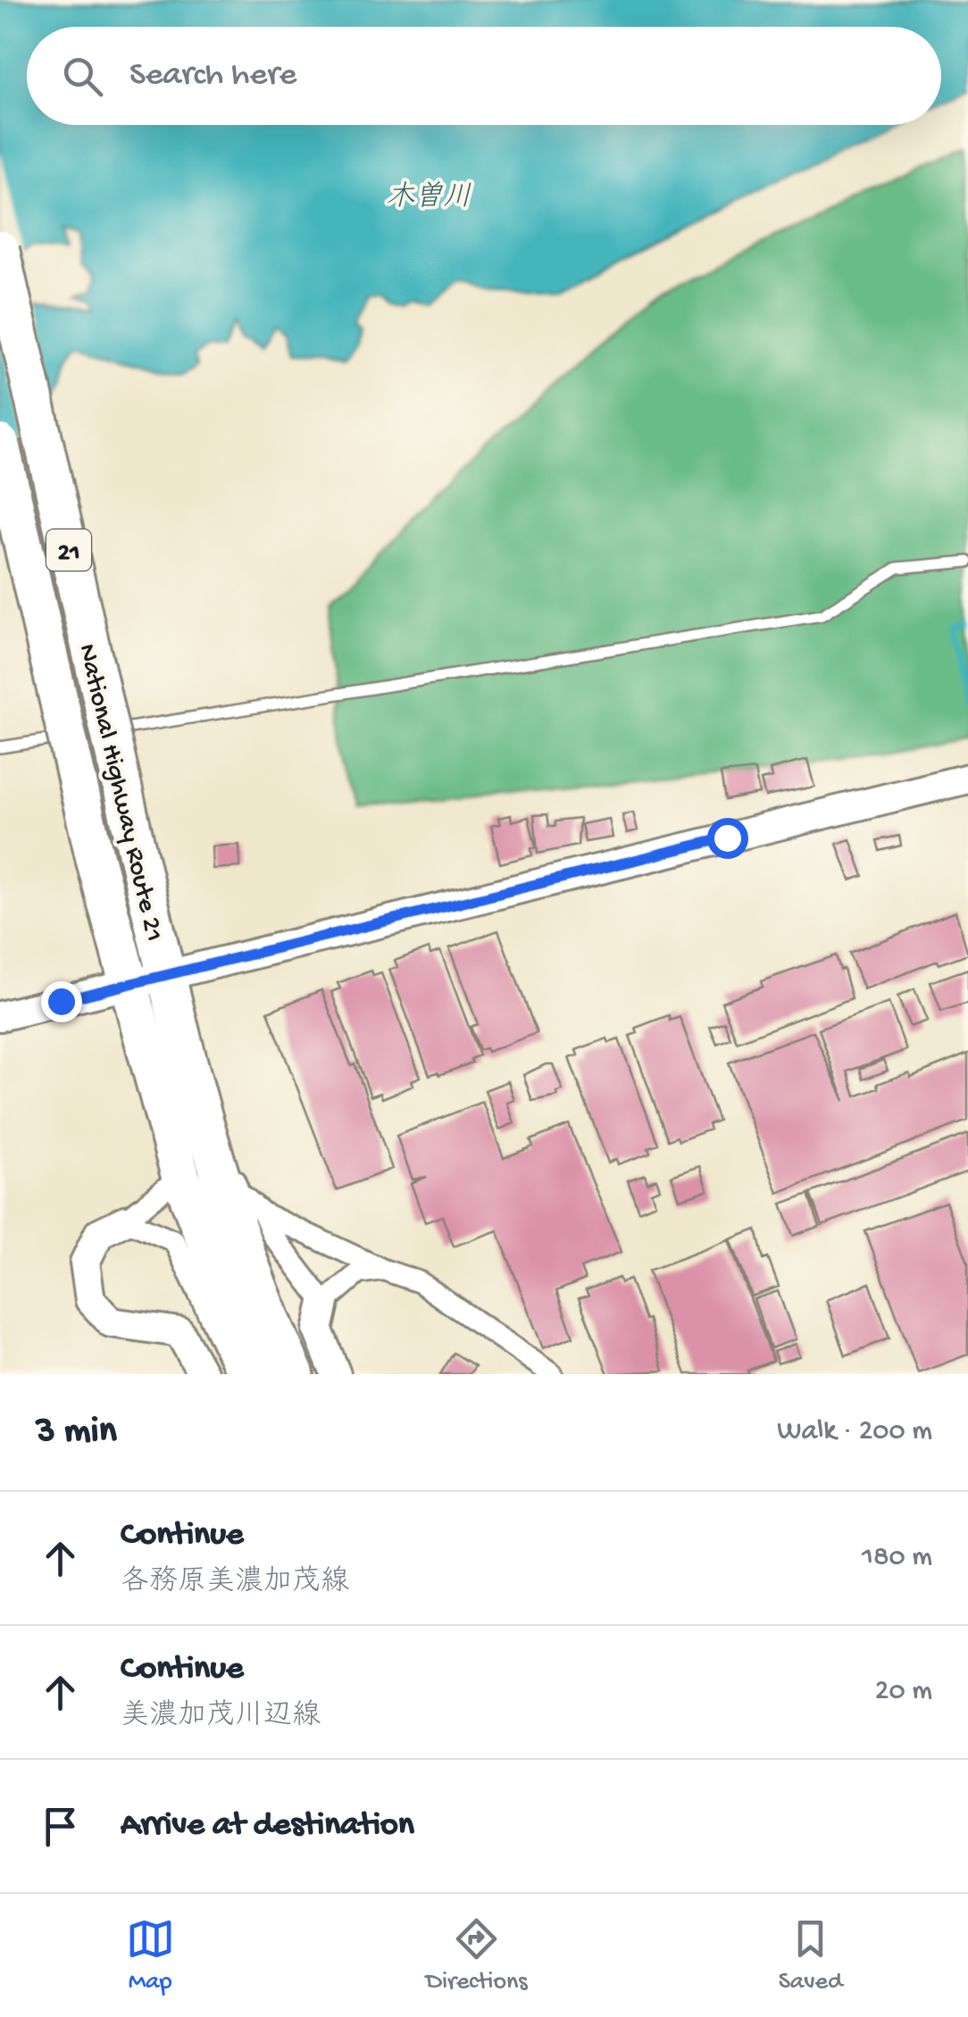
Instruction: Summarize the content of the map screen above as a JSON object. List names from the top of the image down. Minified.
{"streets":{"highway":["21","National Highway Route 21"]},"water":["木曽川"],"page":{"search":"Search here","heading":["3 min","Walk · 200 m"],"list":[["Continue","各務原美濃加茂線","180 m"],["Continue","美濃加茂川辺線","20 m"],"Arrive at destination"],"nav":["Map","Directions","Saved"]}}
